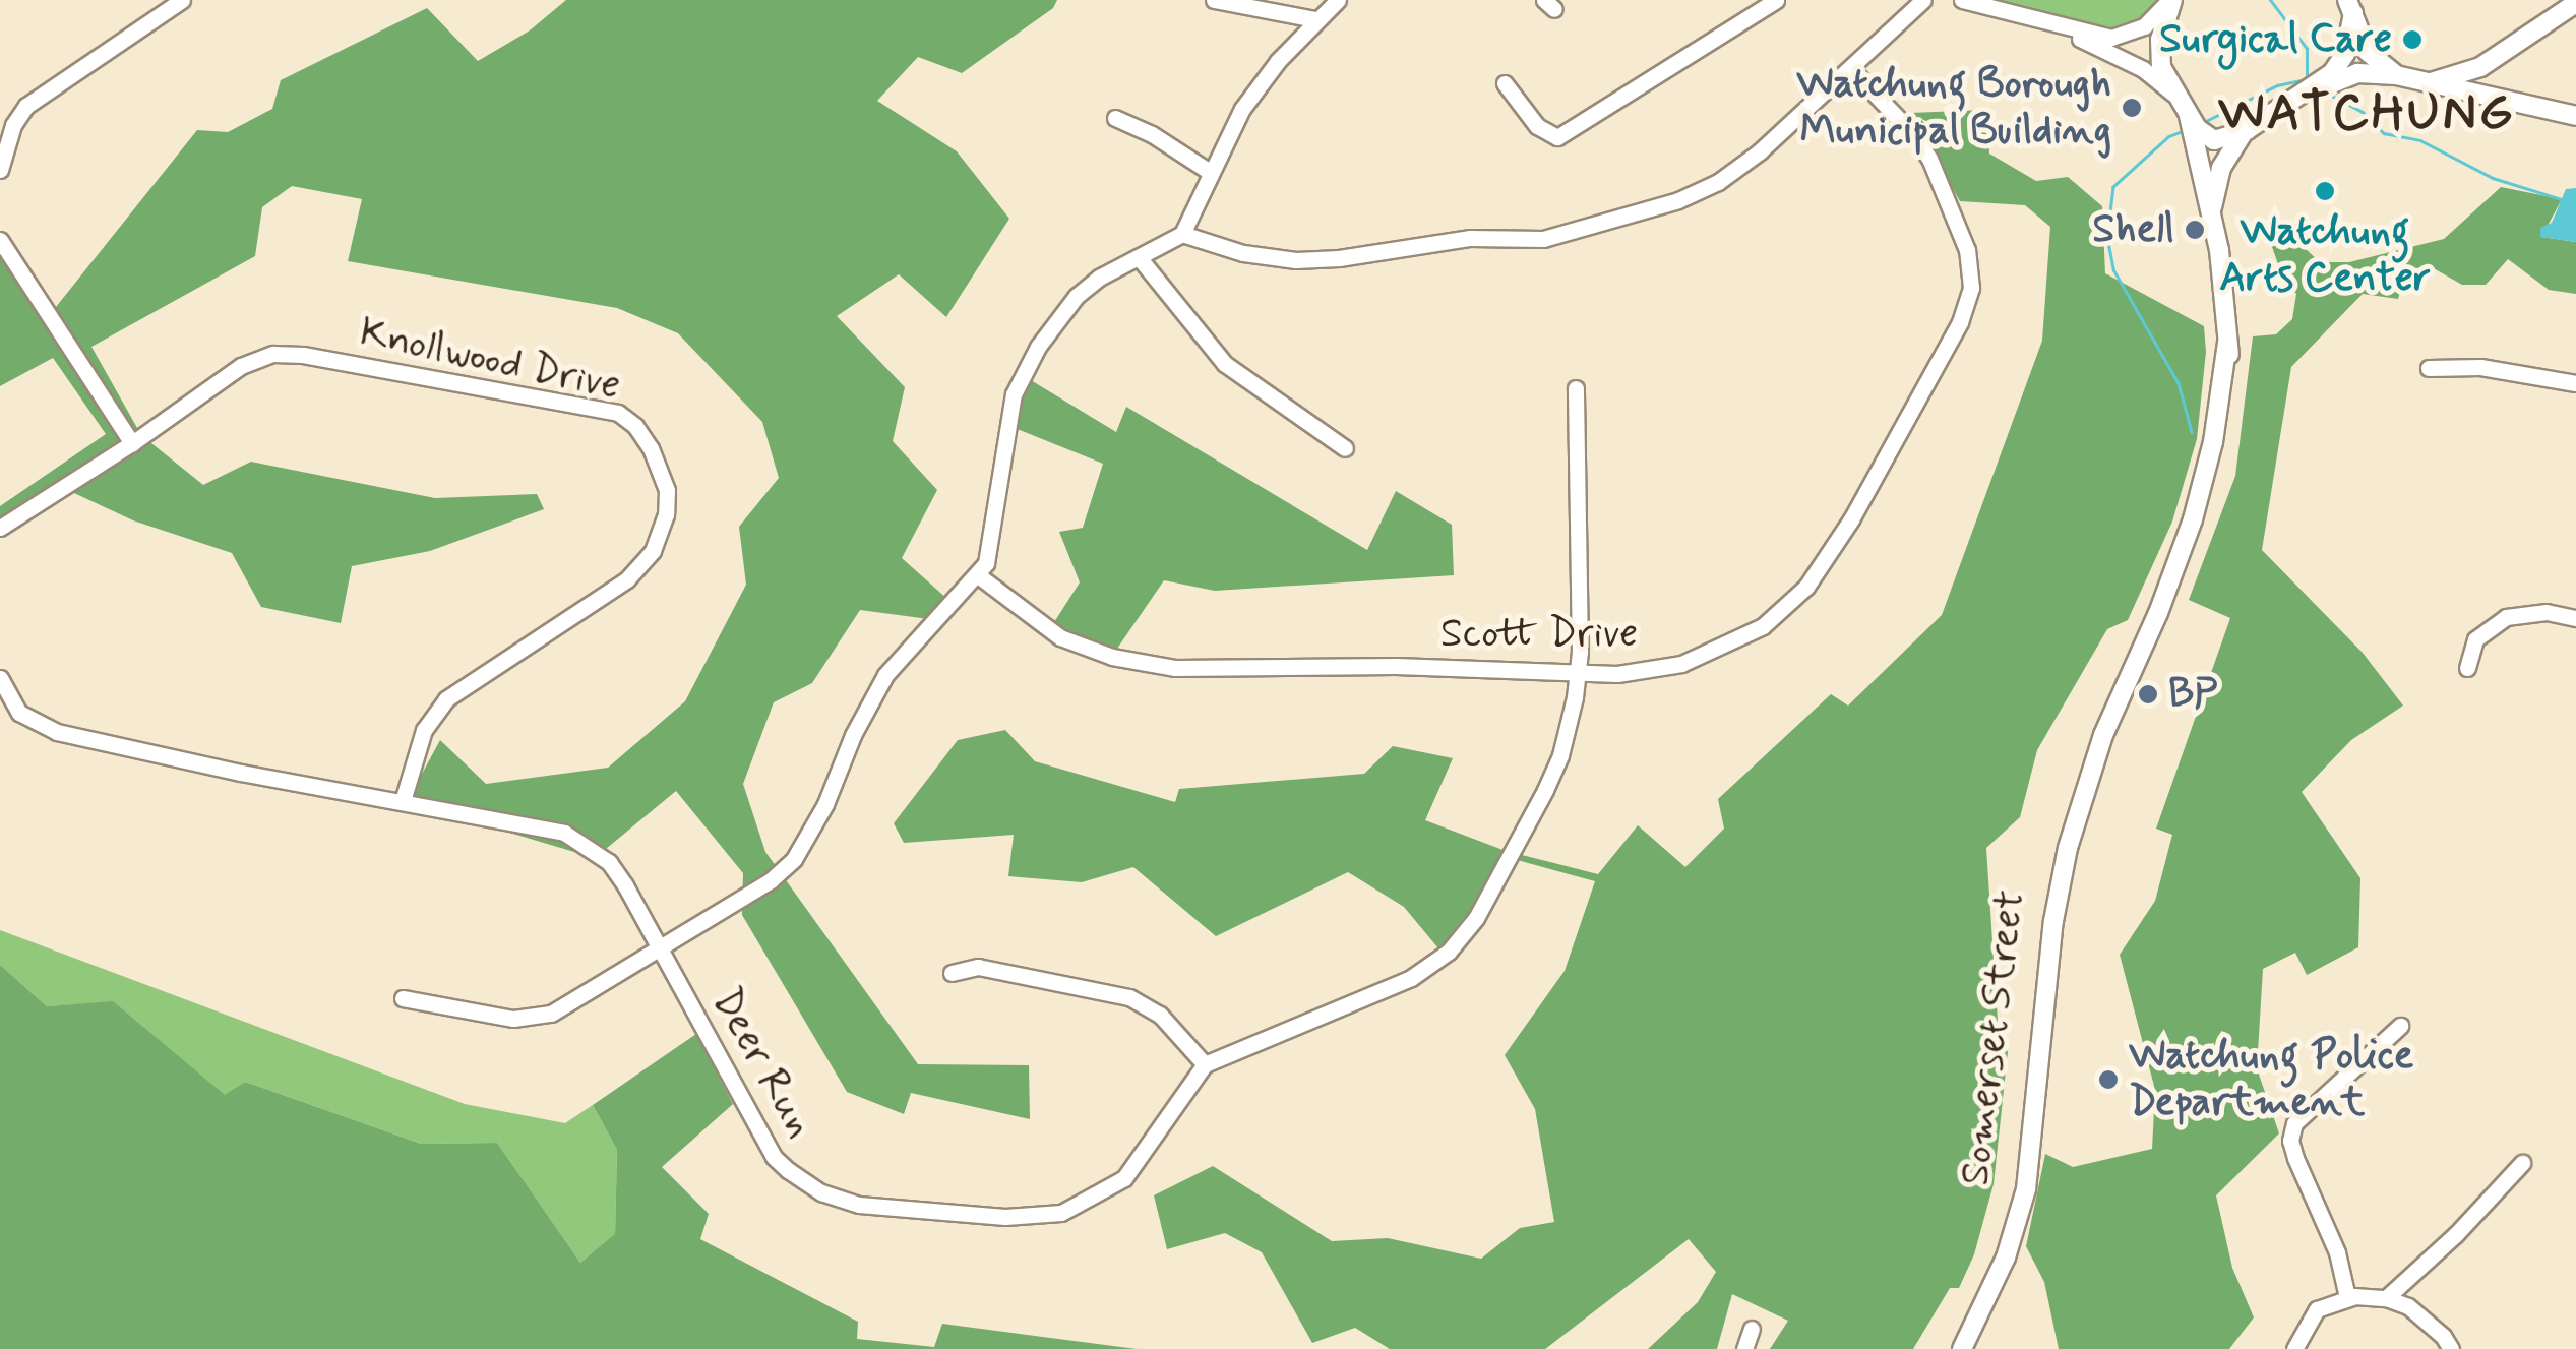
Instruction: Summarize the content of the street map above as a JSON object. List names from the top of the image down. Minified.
{"streets":{"main road":["Somerset Street"],"street":["Knollwood Drive","Scott Drive","Deer Run"]},"crossings":[["Knollwood Drive","Deer Run"]],"districts":["WATCHUNG"],"places":["Surgical Care","Watchung Borough Municipal Building","Watchung Arts Center","Shell","BP","Watchung Police Department"]}
